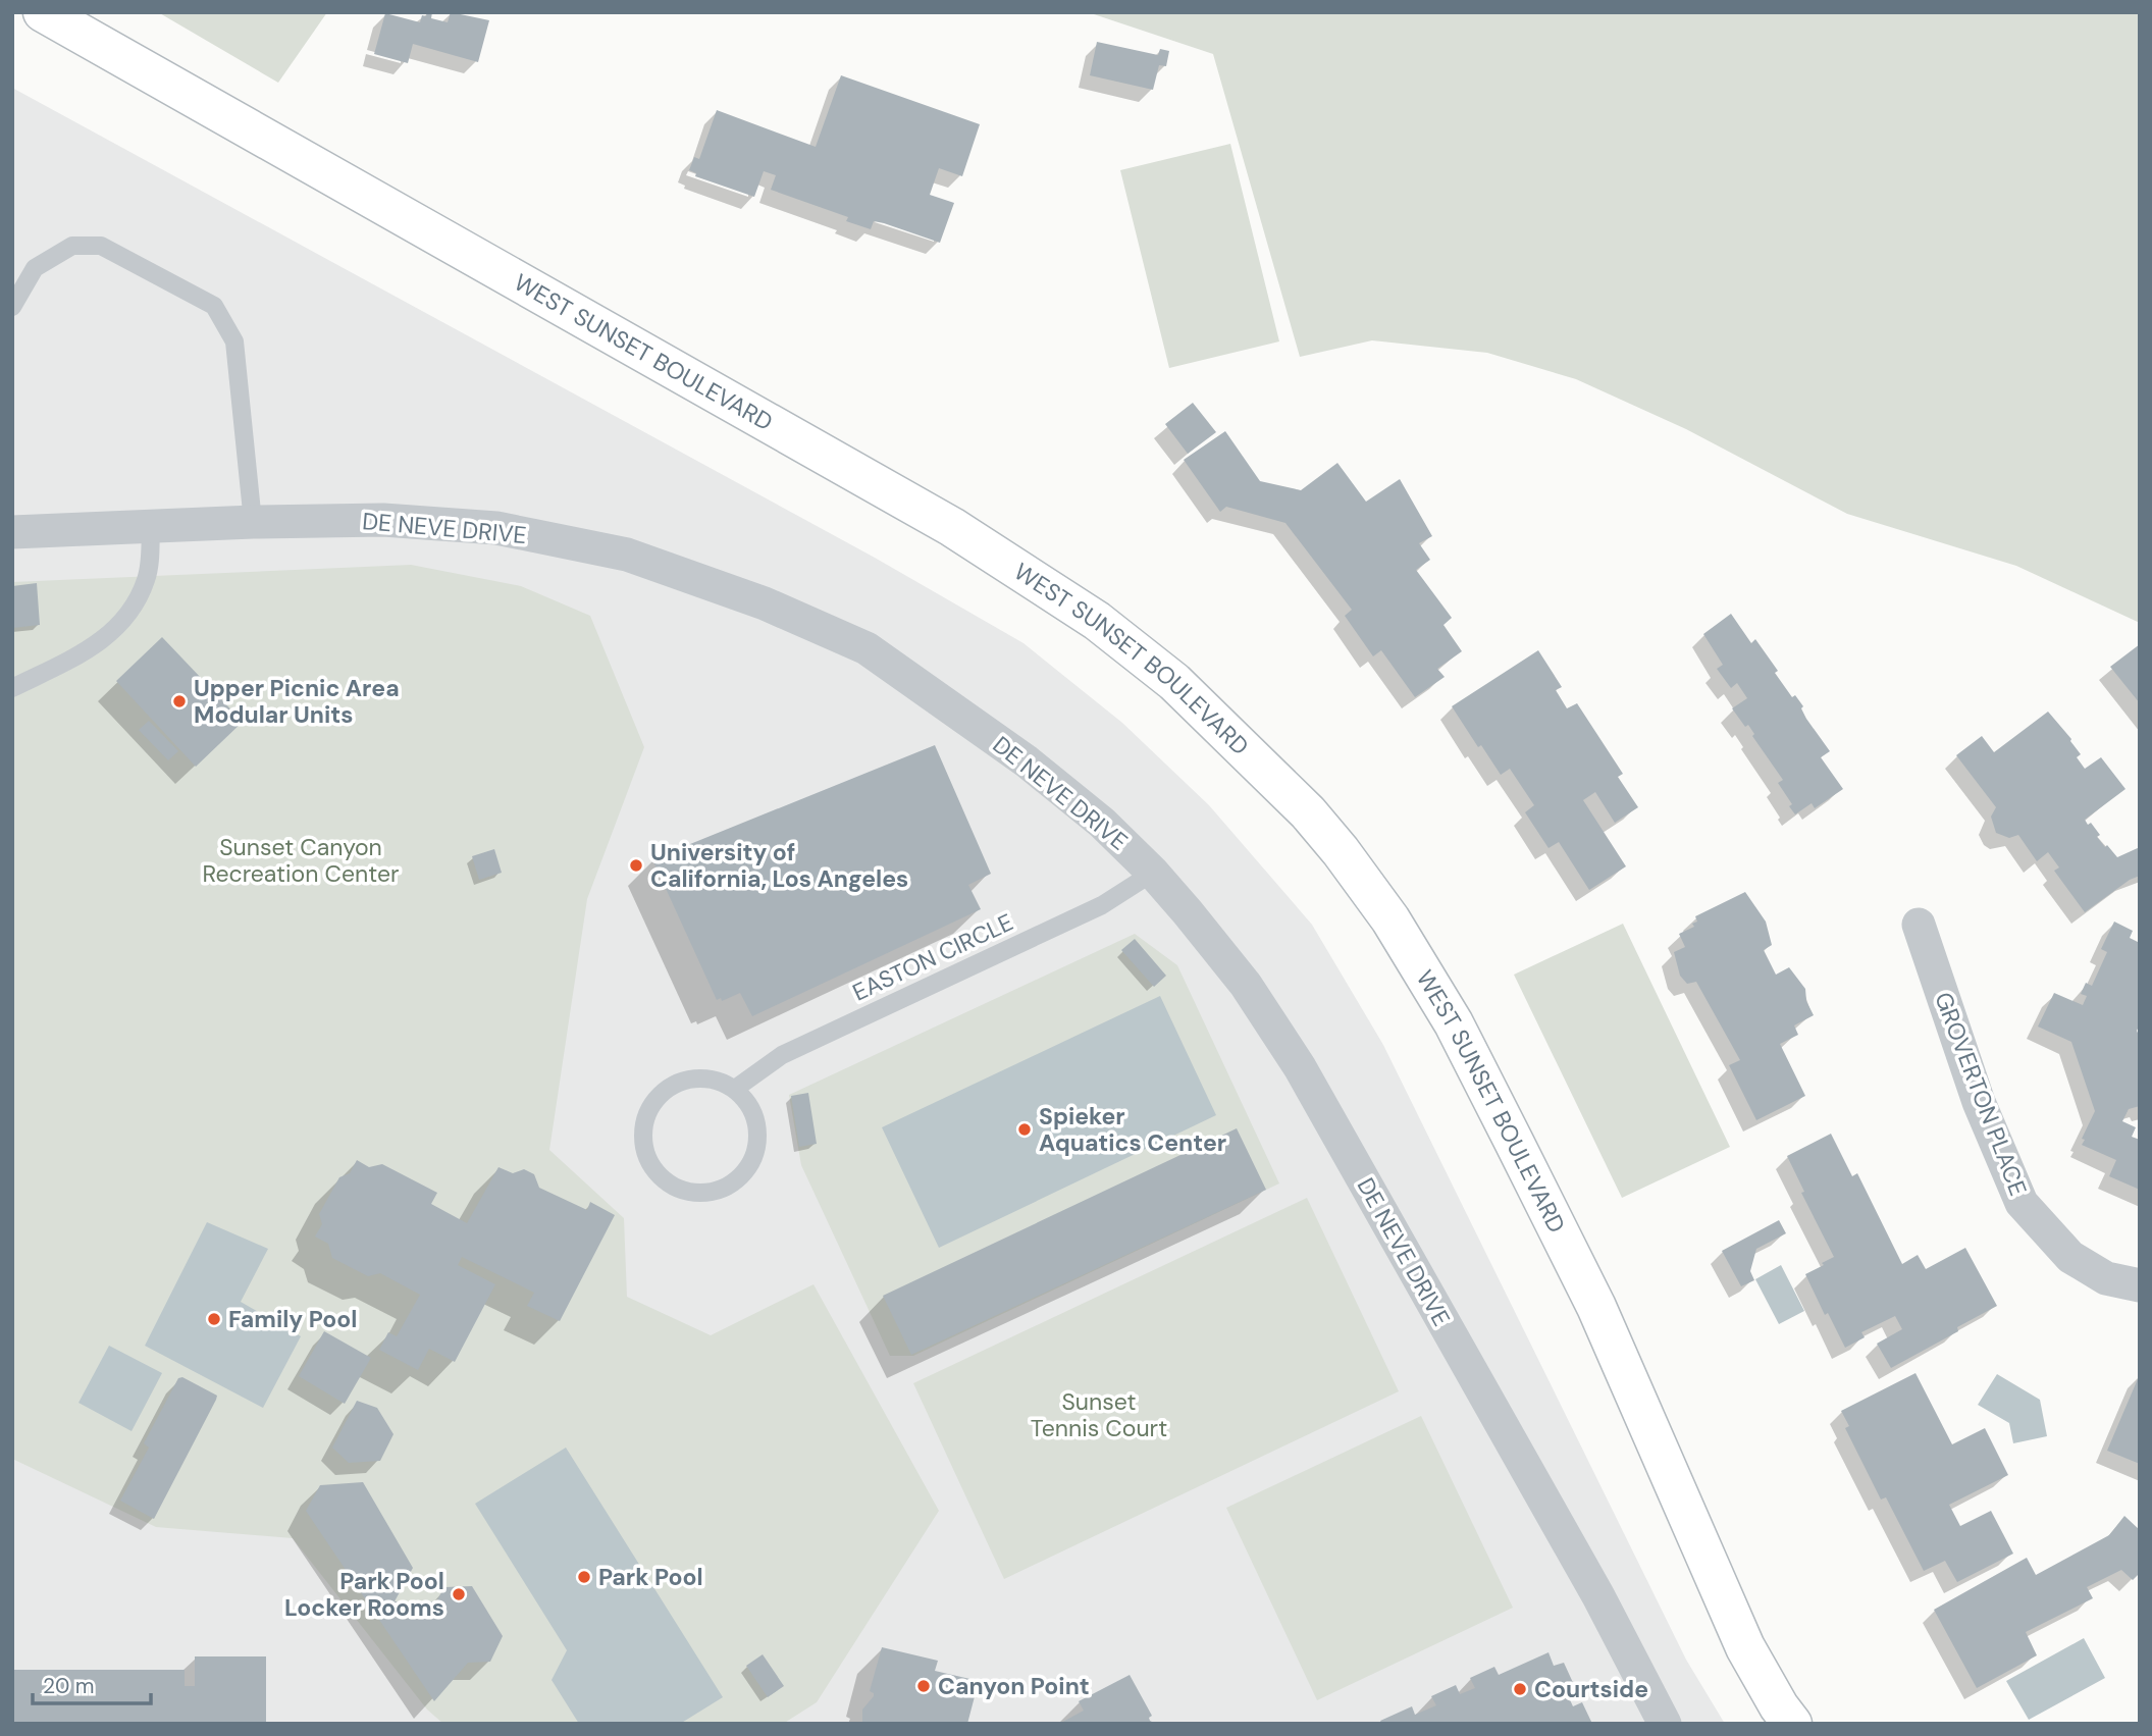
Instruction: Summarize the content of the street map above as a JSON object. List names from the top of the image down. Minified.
{"streets":{"main road":["WEST SUNSET BOULEVARD"],"street":["DE NEVE DRIVE","GROVERTON PLACE"],"lane":["EASTON CIRCLE"]},"crossings":[["DE NEVE DRIVE","EASTON CIRCLE"]],"parks":["Sunset Canyon Recreation Center","Sunset Tennis Court"],"places":["Upper Picnic Area Modular Units","University of California, Los Angeles","Spieker Aquatics Center","Family Pool","Park Pool","Park Pool Locker Rooms","Canyon Point","Courtside"],"scale_bar":"20 m"}
